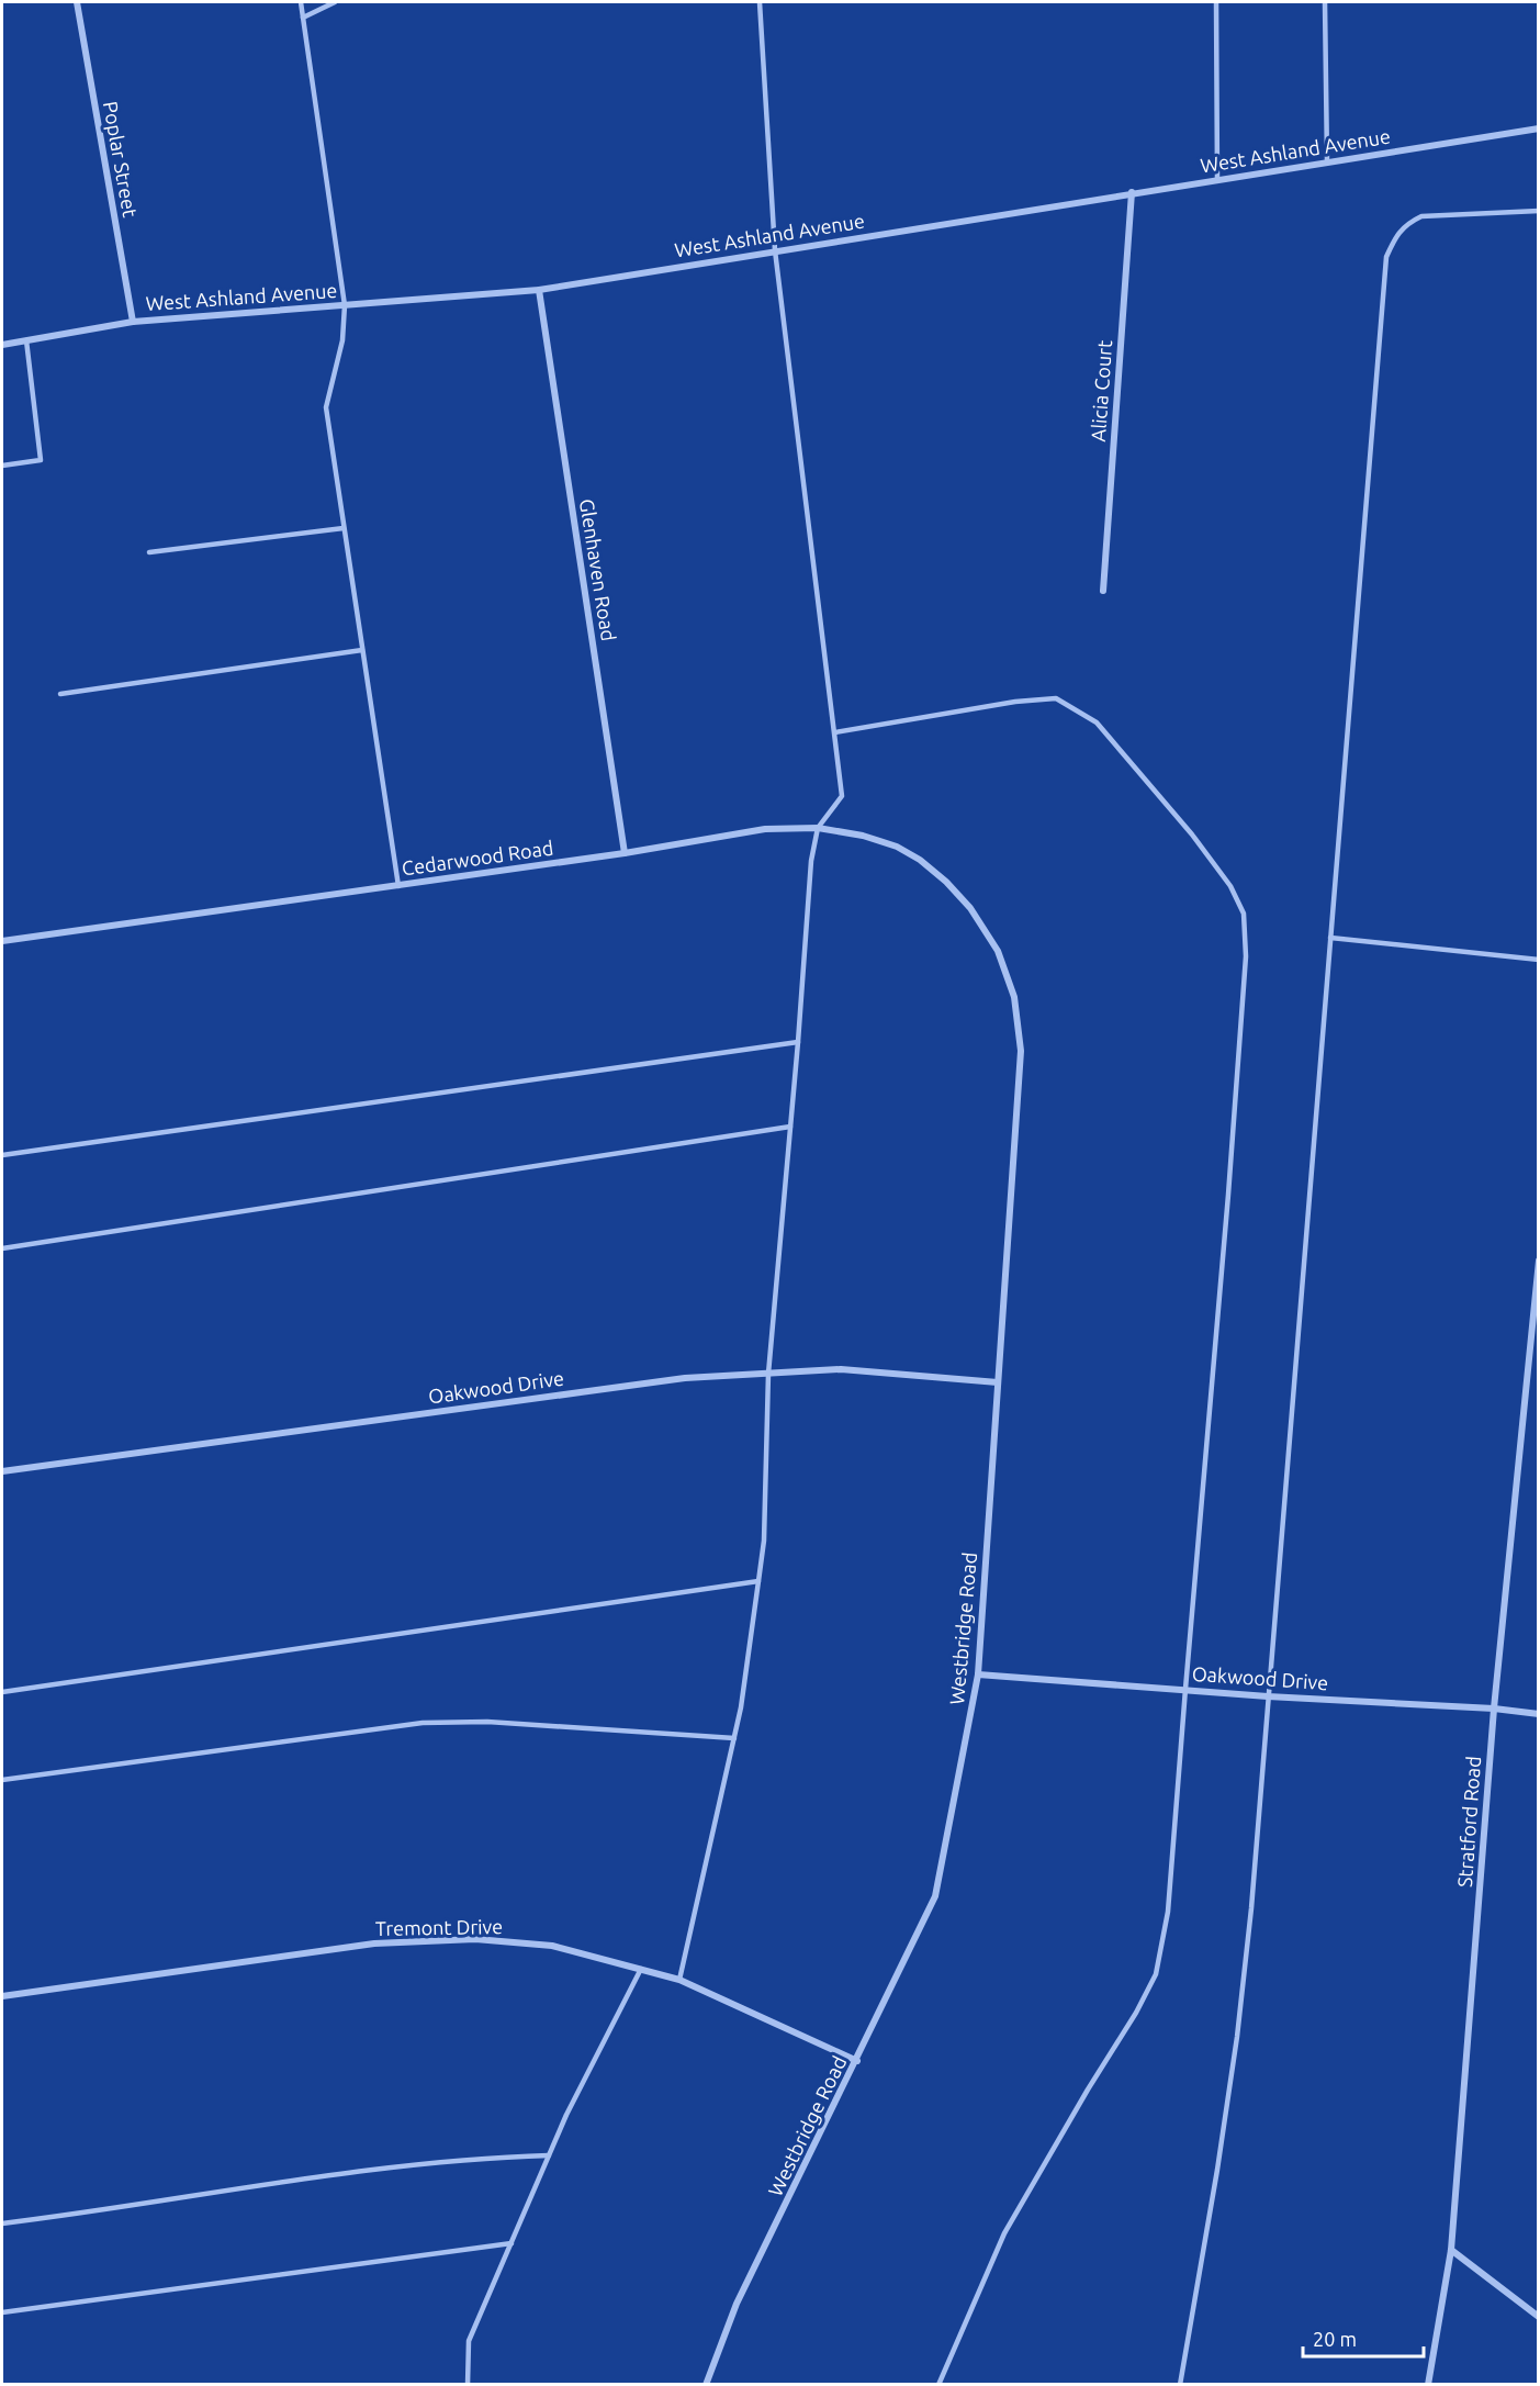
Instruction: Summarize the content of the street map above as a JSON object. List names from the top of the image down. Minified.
{"streets":{"street":["West Ashland Avenue","Poplar Street","Alicia Court","Glenhaven Road","Cedarwood Road","Oakwood Drive","Westbridge Road","Stratford Road","Tremont Drive"]},"crossings":[["West Ashland Avenue","Poplar Street"],["West Ashland Avenue","Alicia Court"],["West Ashland Avenue","Glenhaven Road"],["Glenhaven Road","Cedarwood Road"],["Cedarwood Road","Westbridge Road"],["Oakwood Drive","Westbridge Road"],["Oakwood Drive","Stratford Road"],["Westbridge Road","Tremont Drive"]],"scale_bar":"20 m"}
